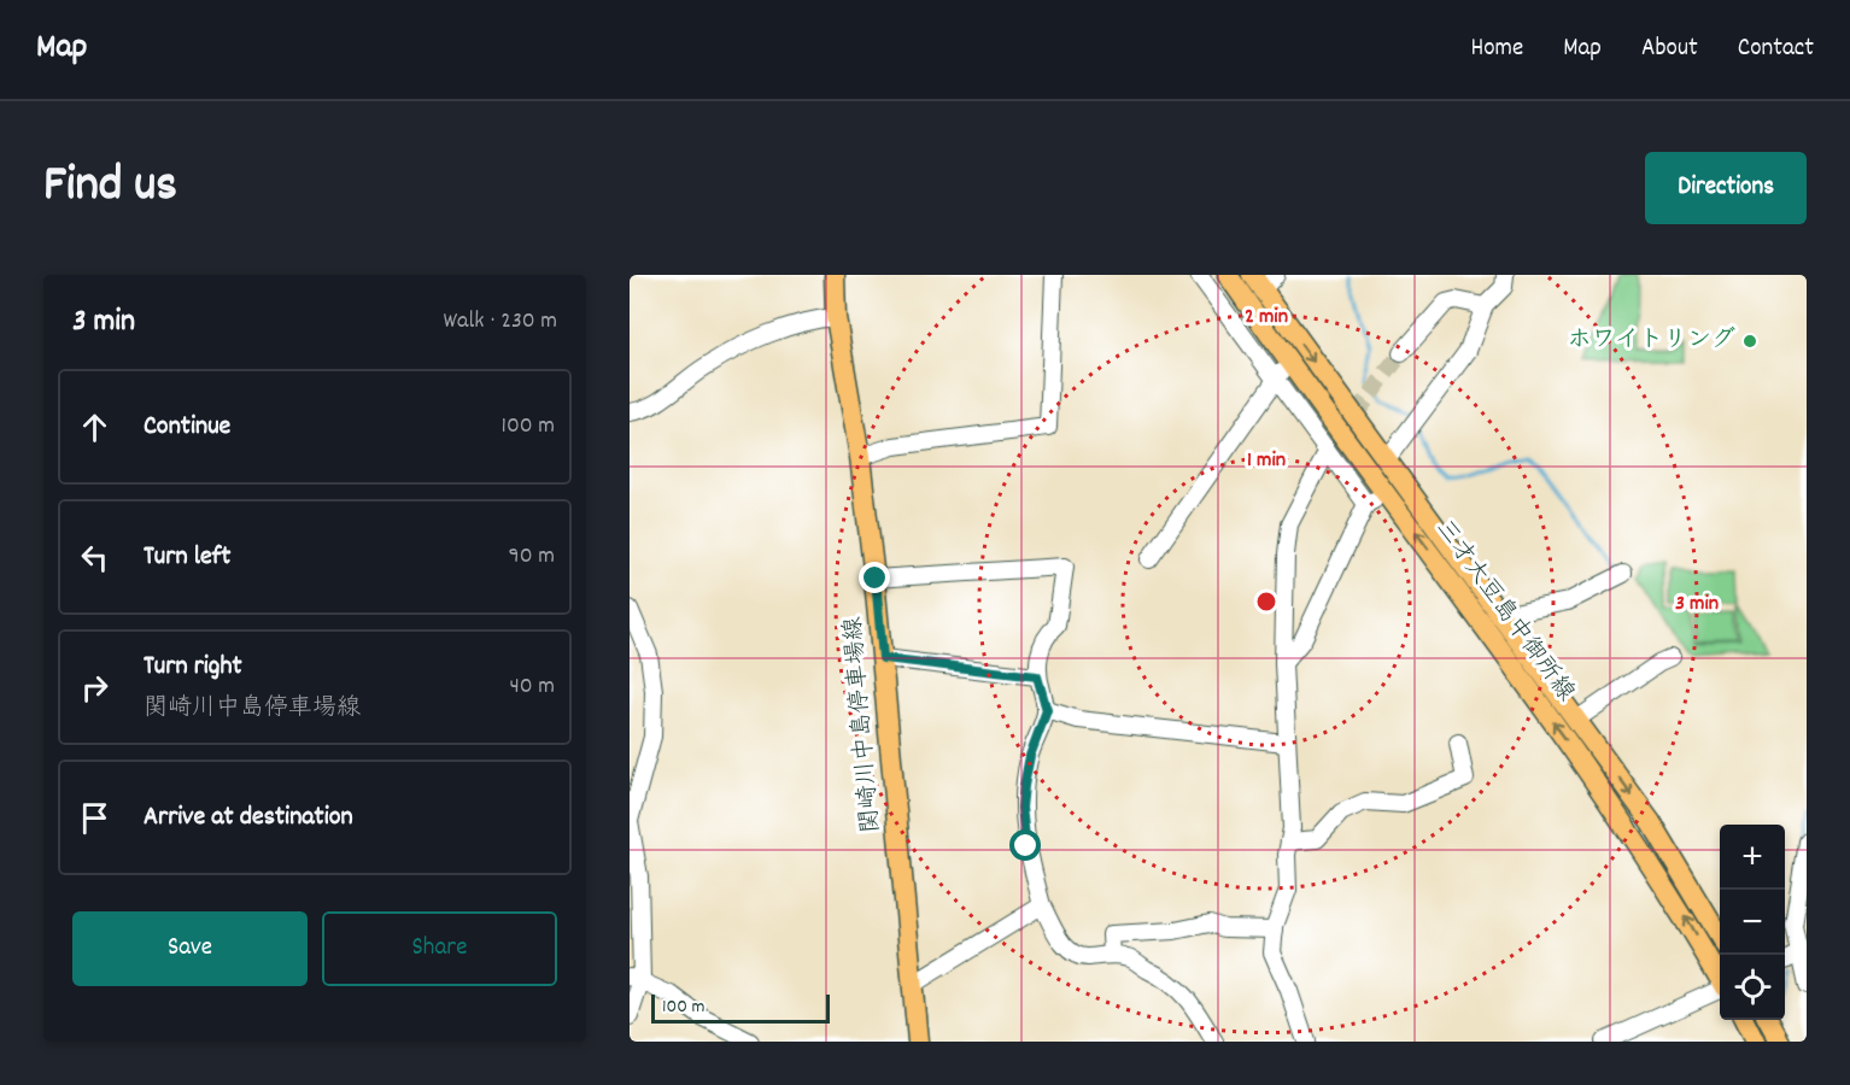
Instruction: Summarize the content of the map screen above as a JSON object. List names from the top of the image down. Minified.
{"streets":{"main road":["三才大豆島中御所線","関崎川中島停車場線"]},"places":["ホワイトリング"],"scale_bar":"100 m","page":{"header":"Map","nav":["Home","Map","About","Contact"],"title":"Find us","buttons":["Directions",["Save","Share"]],"heading":["3 min","Walk · 230 m"],"list":[["Continue","100 m"],["Turn left","90 m"],["Turn right","関崎川中島停車場線","40 m"],"Arrive at destination"],"map_buttons":["+","−"],"scale":"100 m"},"rings":["2 min","1 min","3 min"]}
